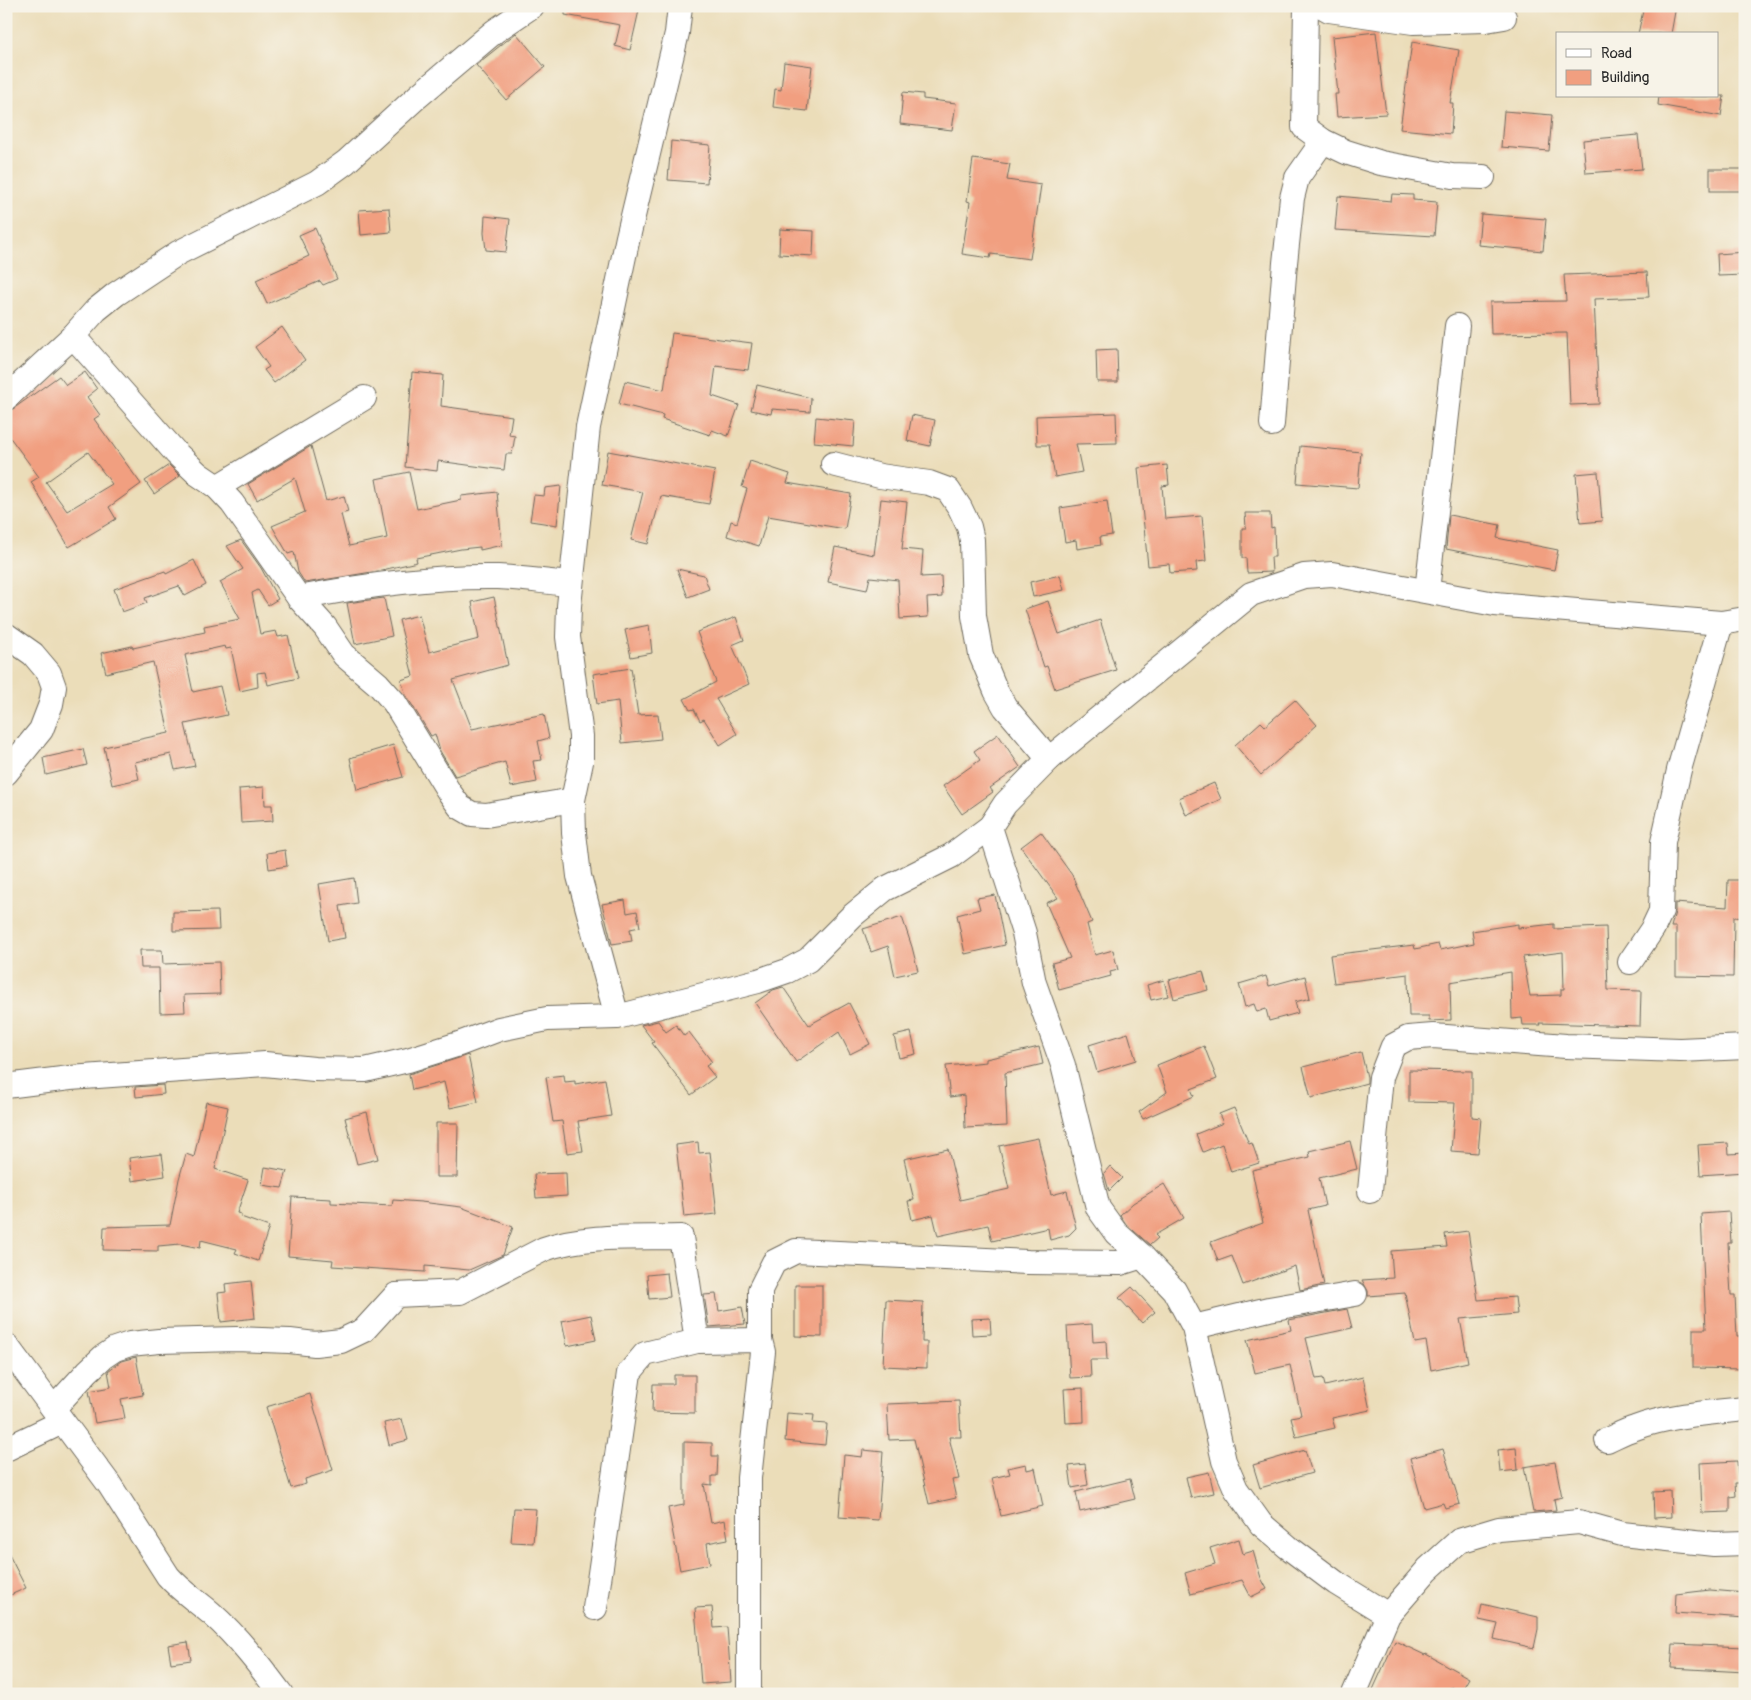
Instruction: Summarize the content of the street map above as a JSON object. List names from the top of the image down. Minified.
{"legend":["Road","Building"]}
